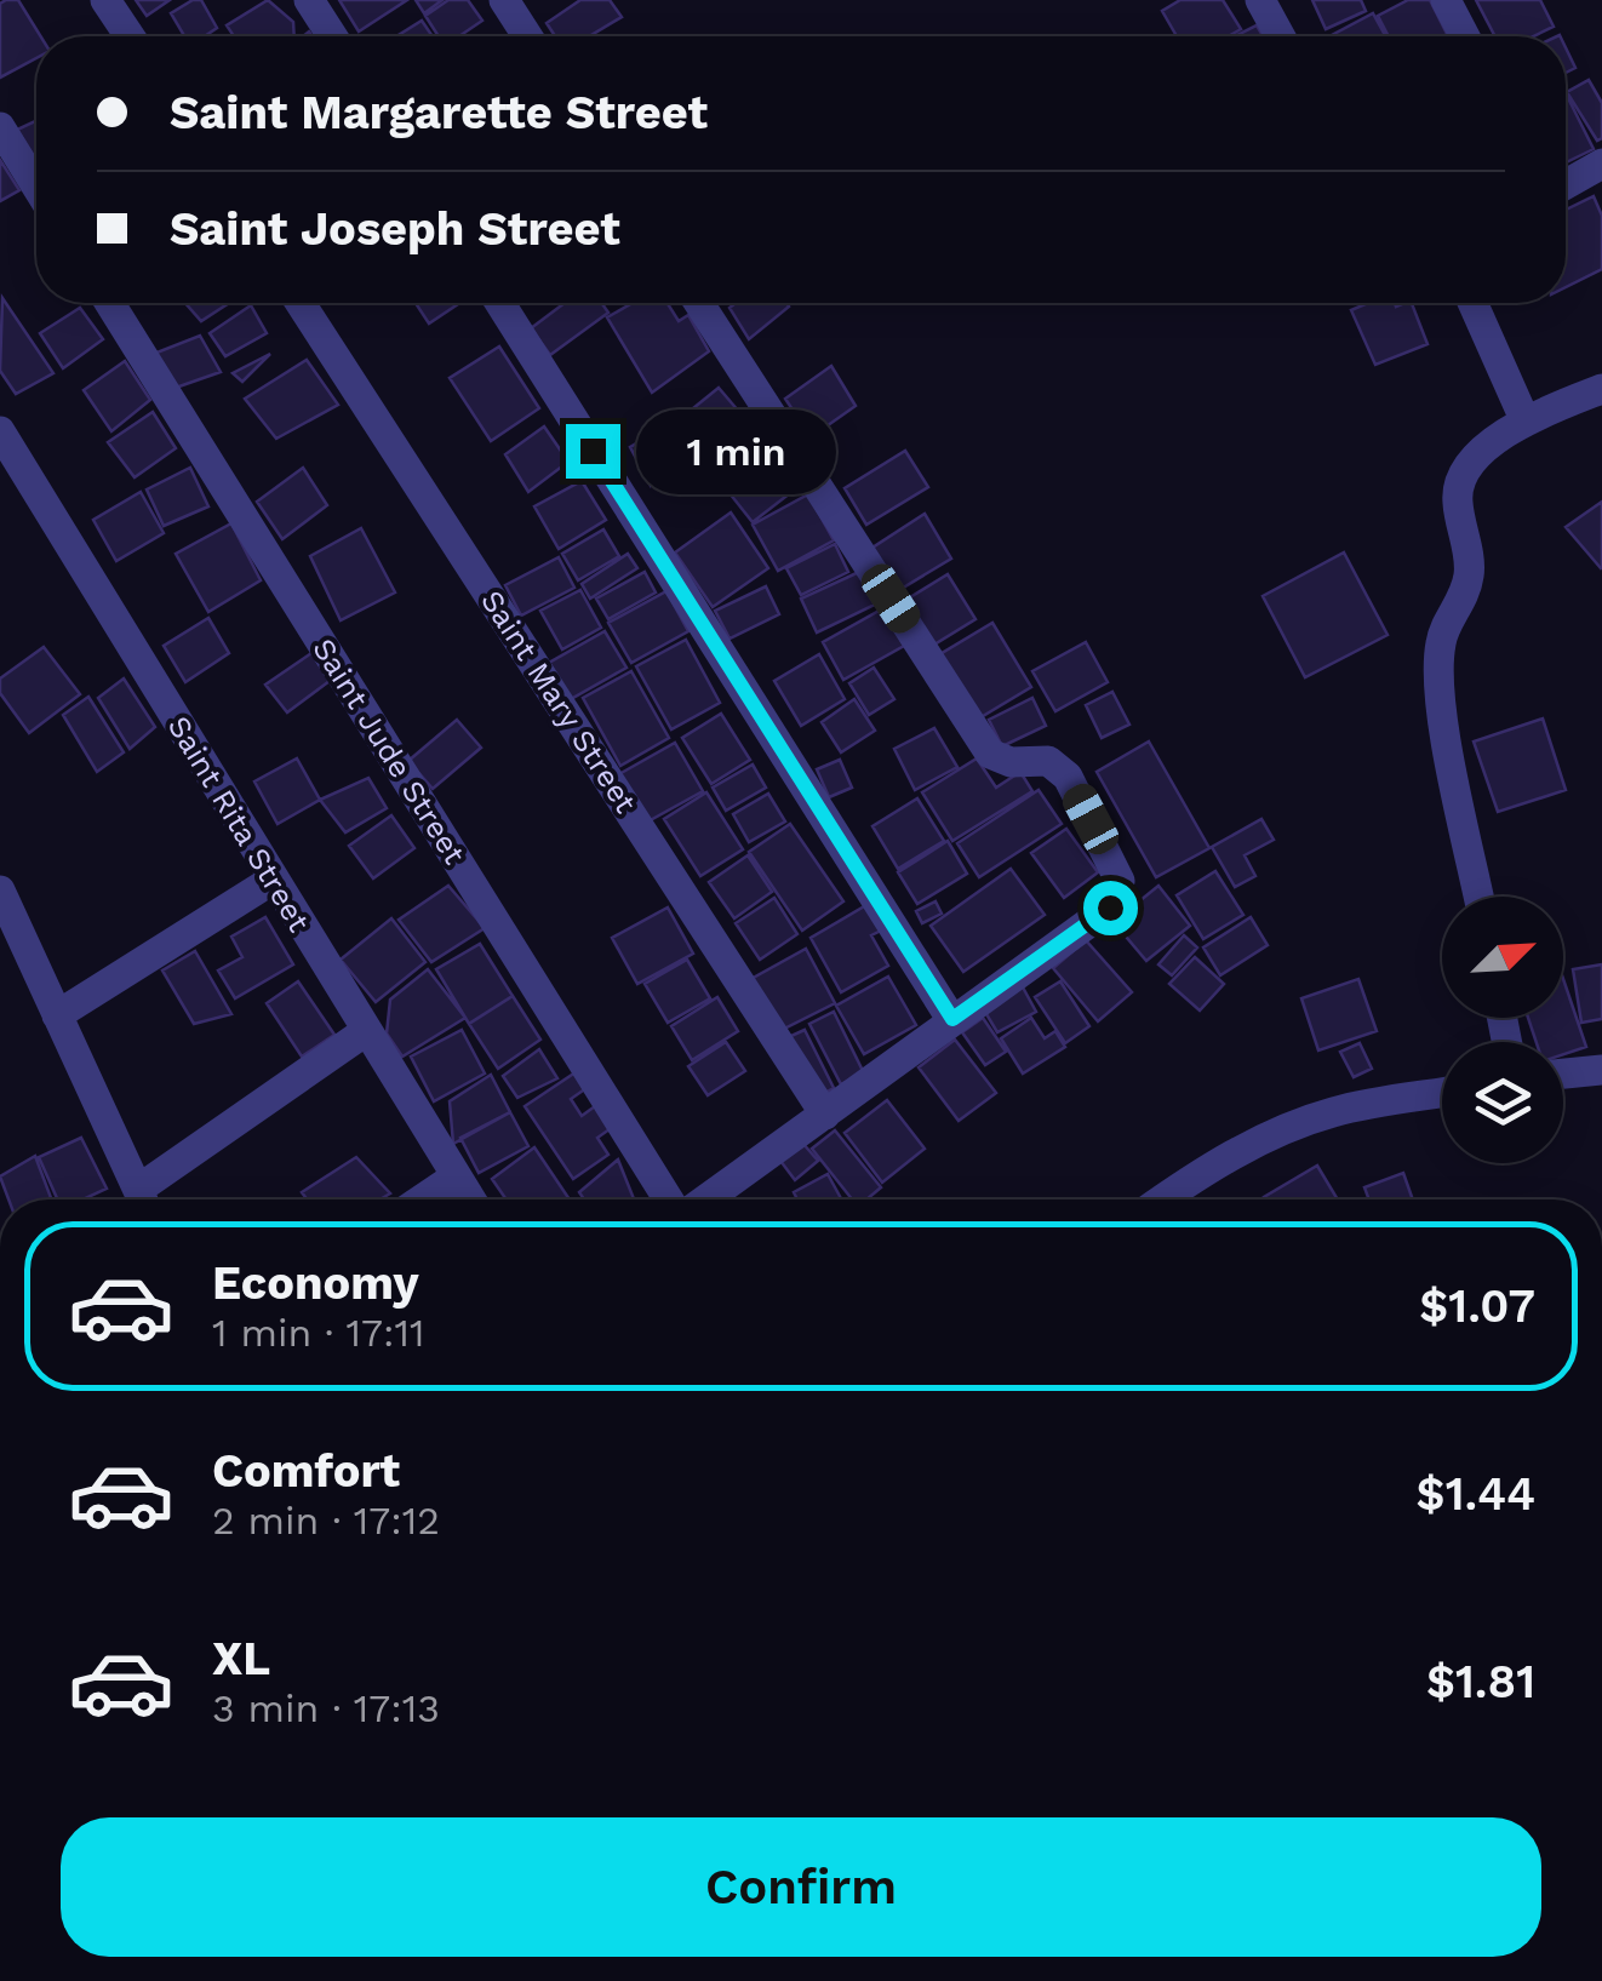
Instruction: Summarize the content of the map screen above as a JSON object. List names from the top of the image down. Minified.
{"streets":{"street":["Saint Mary Street","Saint Jude Street","Saint Rita Street"]},"north":"top right","page":{"banner":["Saint Margarette Street","Saint Joseph Street"],"bubble":"1 min","list":[{"name":"Economy","note":"1 min · 17:11","value":"$1.07"},{"name":"Comfort","note":"2 min · 17:12","value":"$1.44"},{"name":"XL","note":"3 min · 17:13","value":"$1.81"}],"buttons":"Confirm"}}
